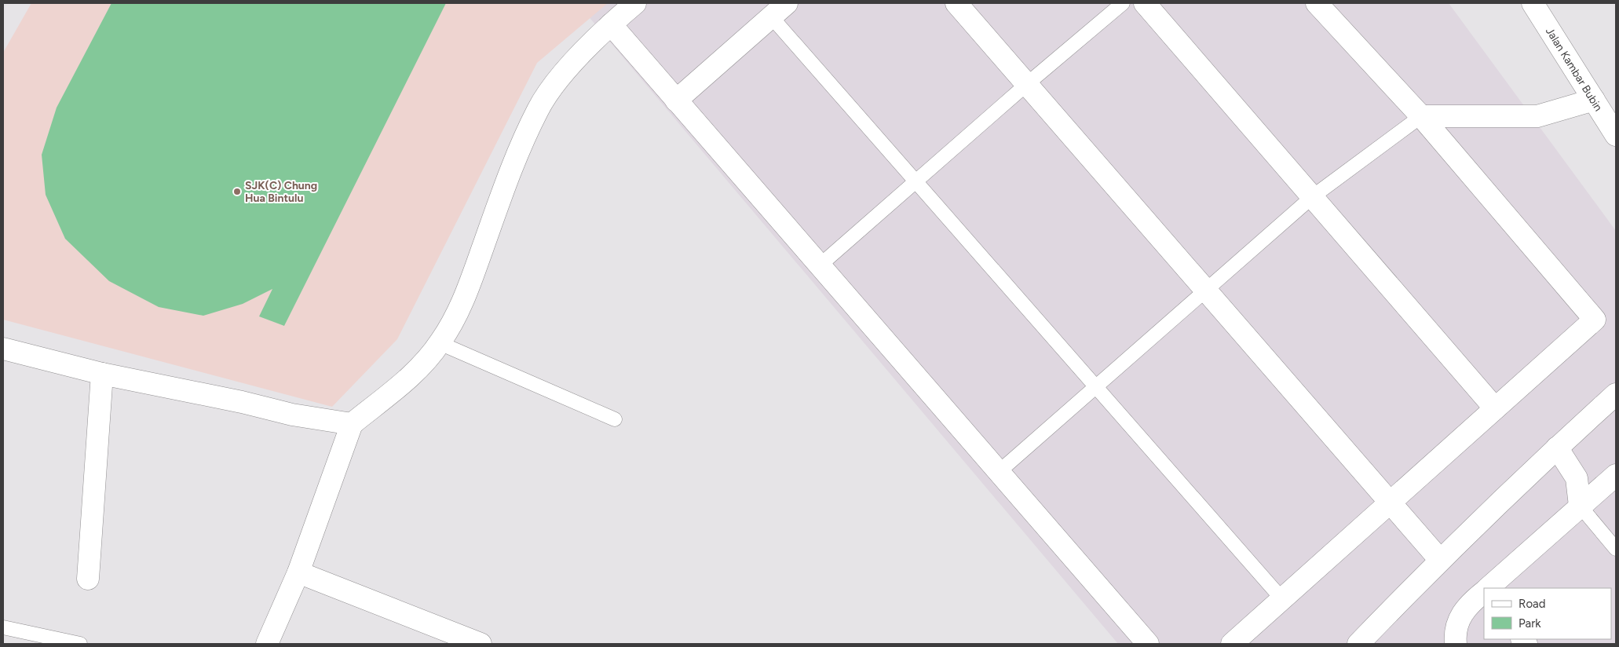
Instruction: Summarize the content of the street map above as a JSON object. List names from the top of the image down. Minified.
{"streets":{"street":["Jalan Kambar Bubin"]},"places":["SJK(C) Chung Hua Bintulu"],"legend":["Road","Park"]}
